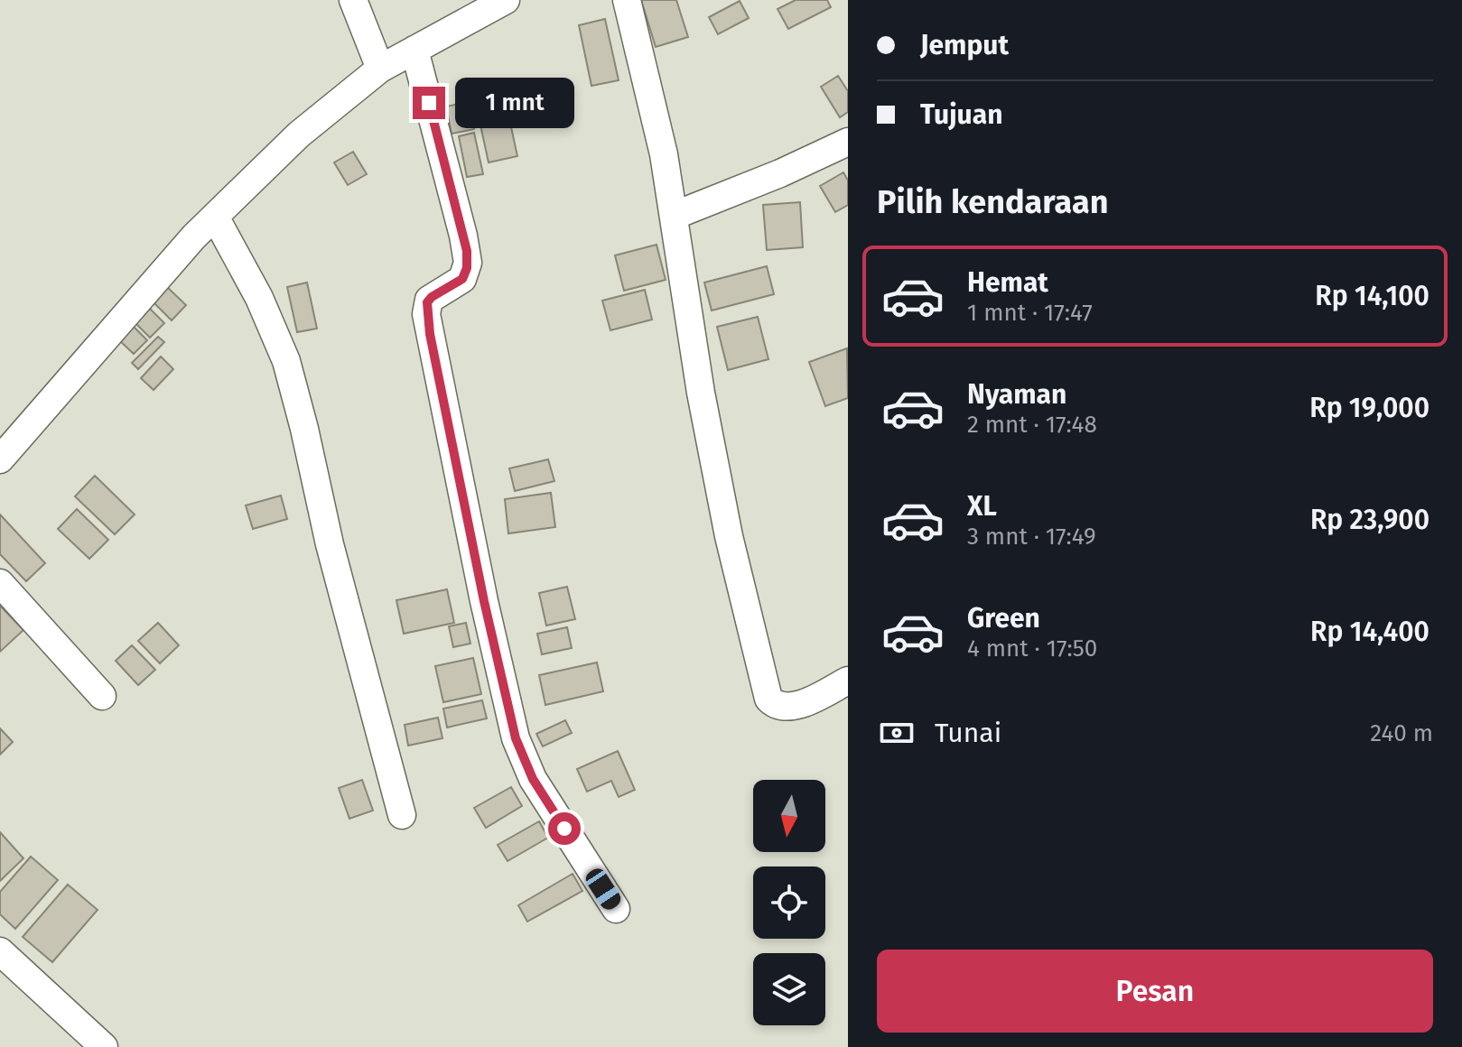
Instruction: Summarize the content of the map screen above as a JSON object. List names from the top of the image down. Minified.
{"north":"bottom","page":{"banner":["Jemput","Tujuan"],"bubble":"1 mnt","heading":"Pilih kendaraan","list":[{"name":"Hemat","note":"1 mnt · 17:47","value":"Rp 14,100"},{"name":"Nyaman","note":"2 mnt · 17:48","value":"Rp 19,000"},{"name":"XL","note":"3 mnt · 17:49","value":"Rp 23,900"},{"name":"Green","note":"4 mnt · 17:50","value":"Rp 14,400"}],"pay":["Tunai","240 m"],"buttons":"Pesan"}}
